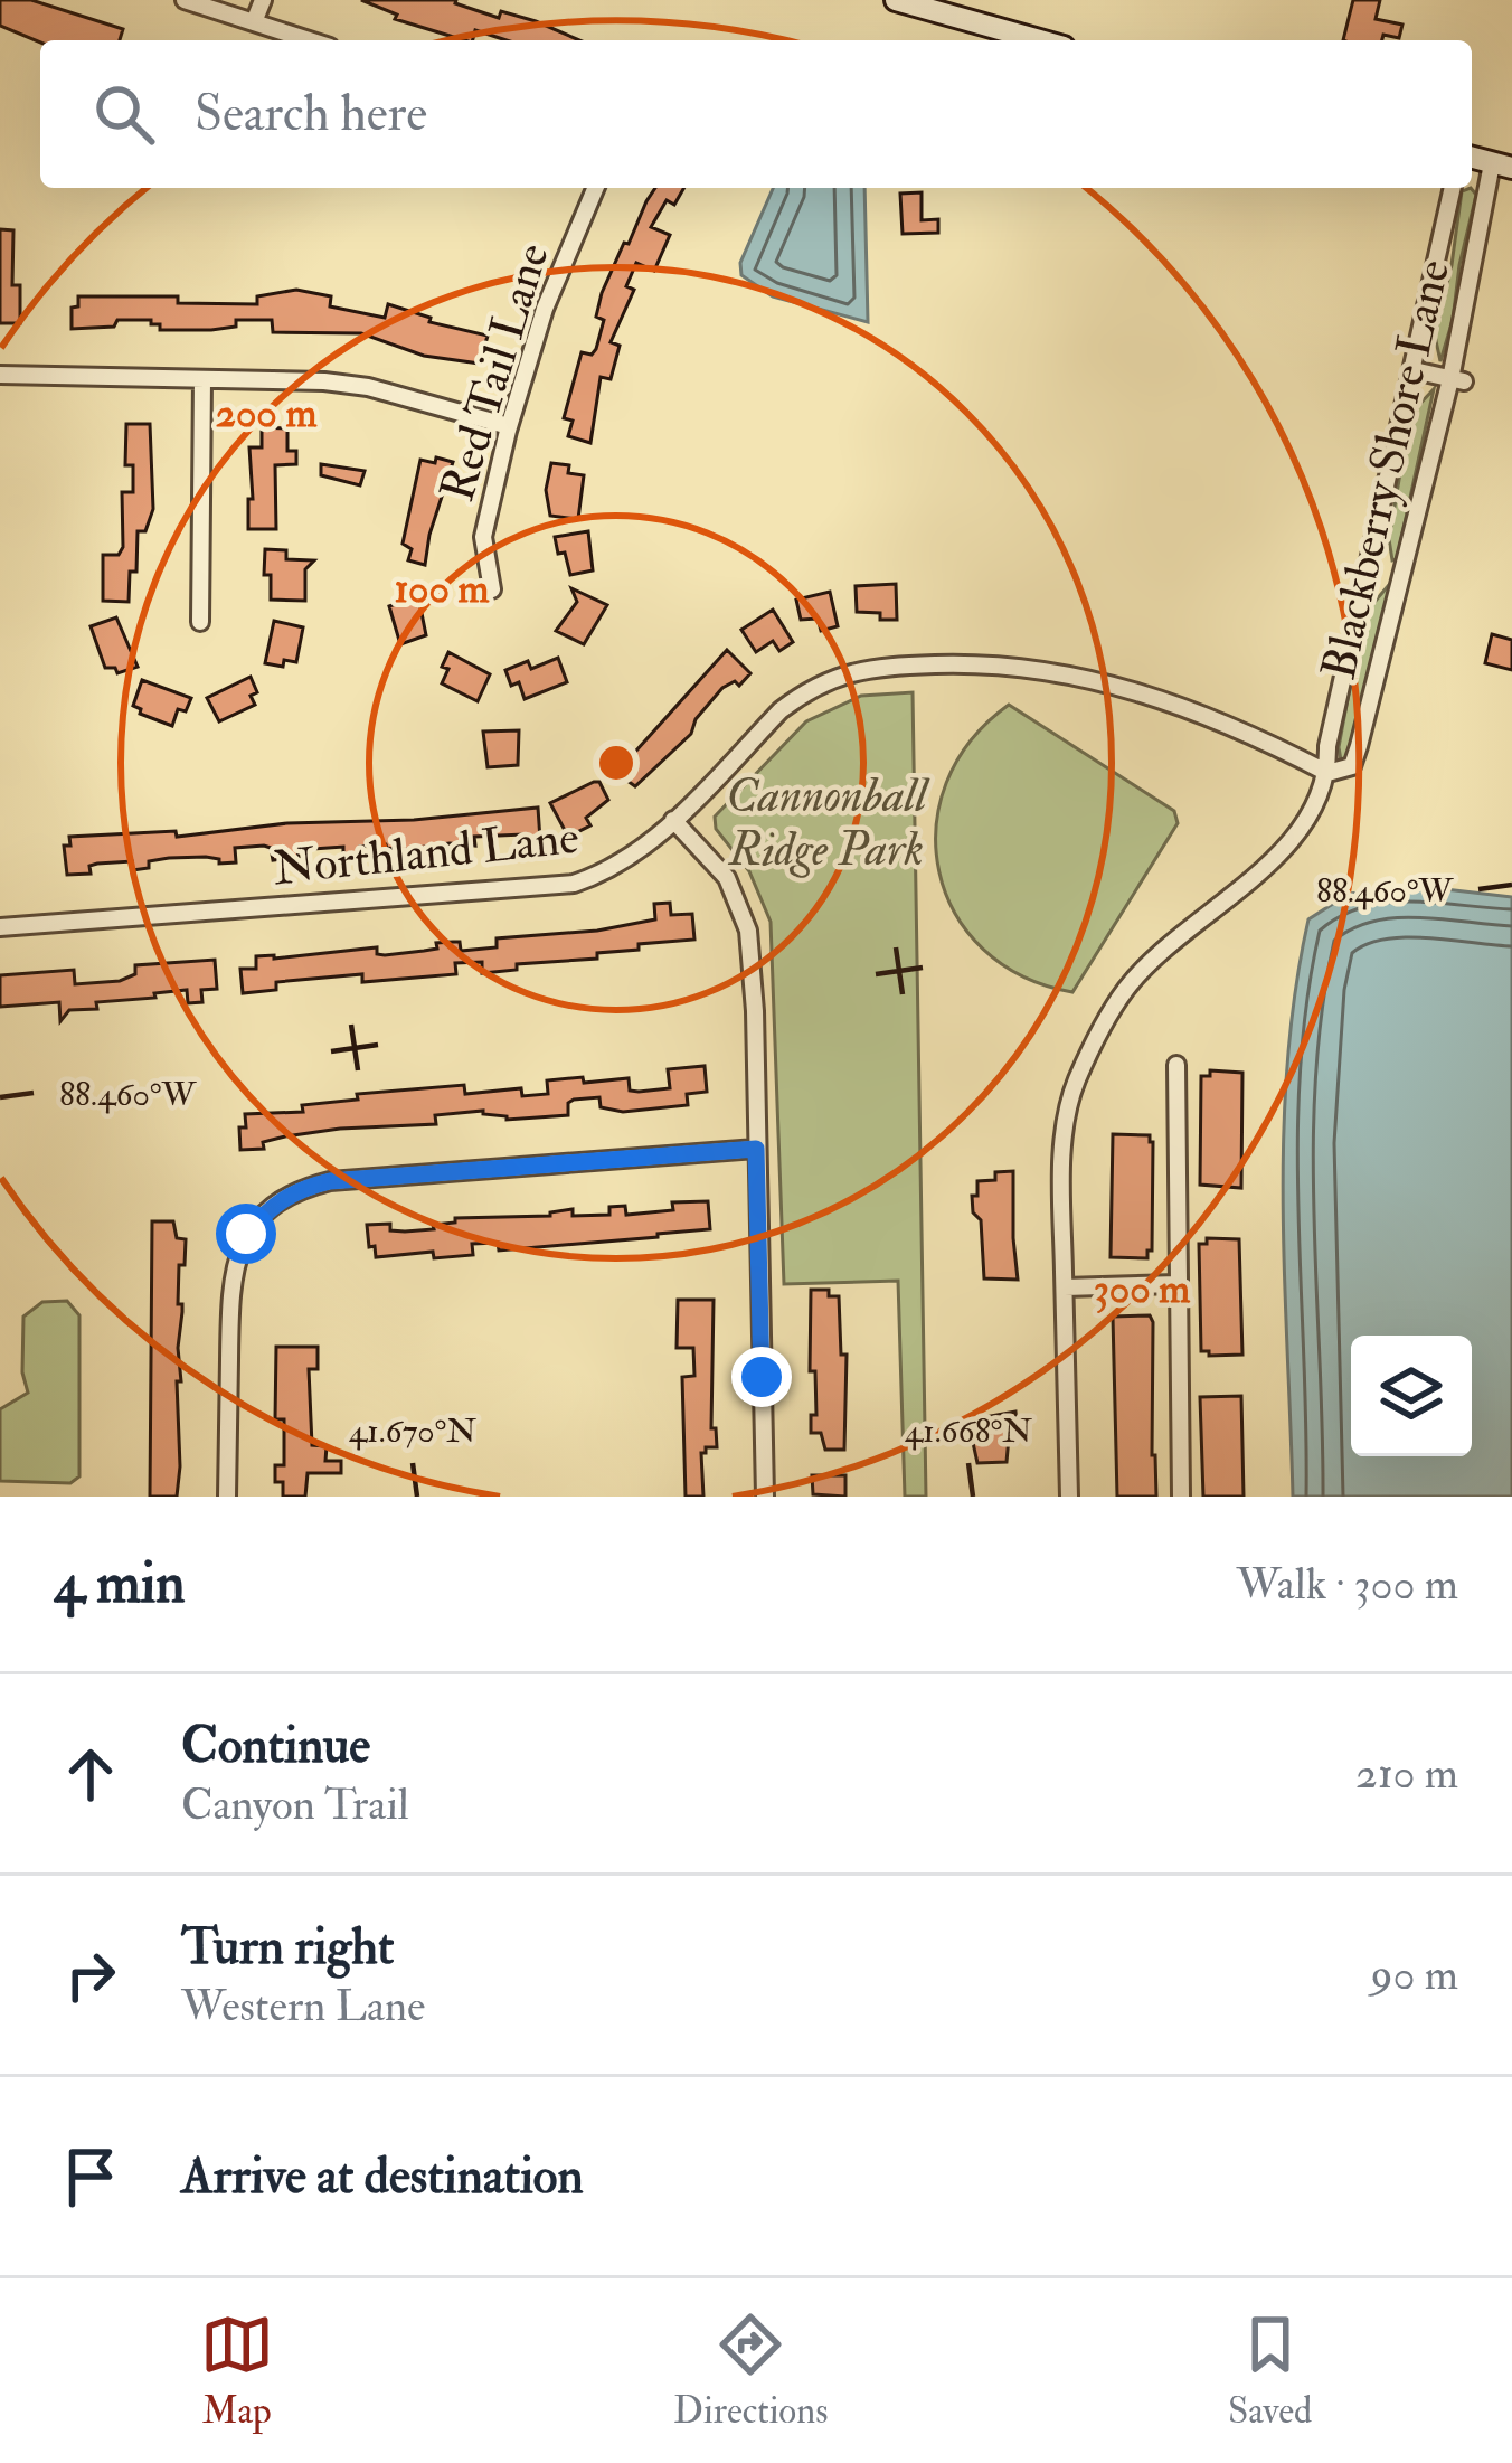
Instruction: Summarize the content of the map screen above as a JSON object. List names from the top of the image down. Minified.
{"streets":{"street":["Red Tail Lane","Blackberry Shore Lane","Northland Lane"]},"crossings":[["Blackberry Shore Lane","Northland Lane"]],"parks":["Cannonball Ridge Park"],"page":{"search":"Search here","heading":["4 min","Walk · 300 m"],"list":[["Continue","Canyon Trail","210 m"],["Turn right","Western Lane","90 m"],"Arrive at destination"],"nav":["Map","Directions","Saved"]},"coordinates":["88.460°W","41.670°N","41.668°N"],"rings":["200 m","100 m","300 m"]}
